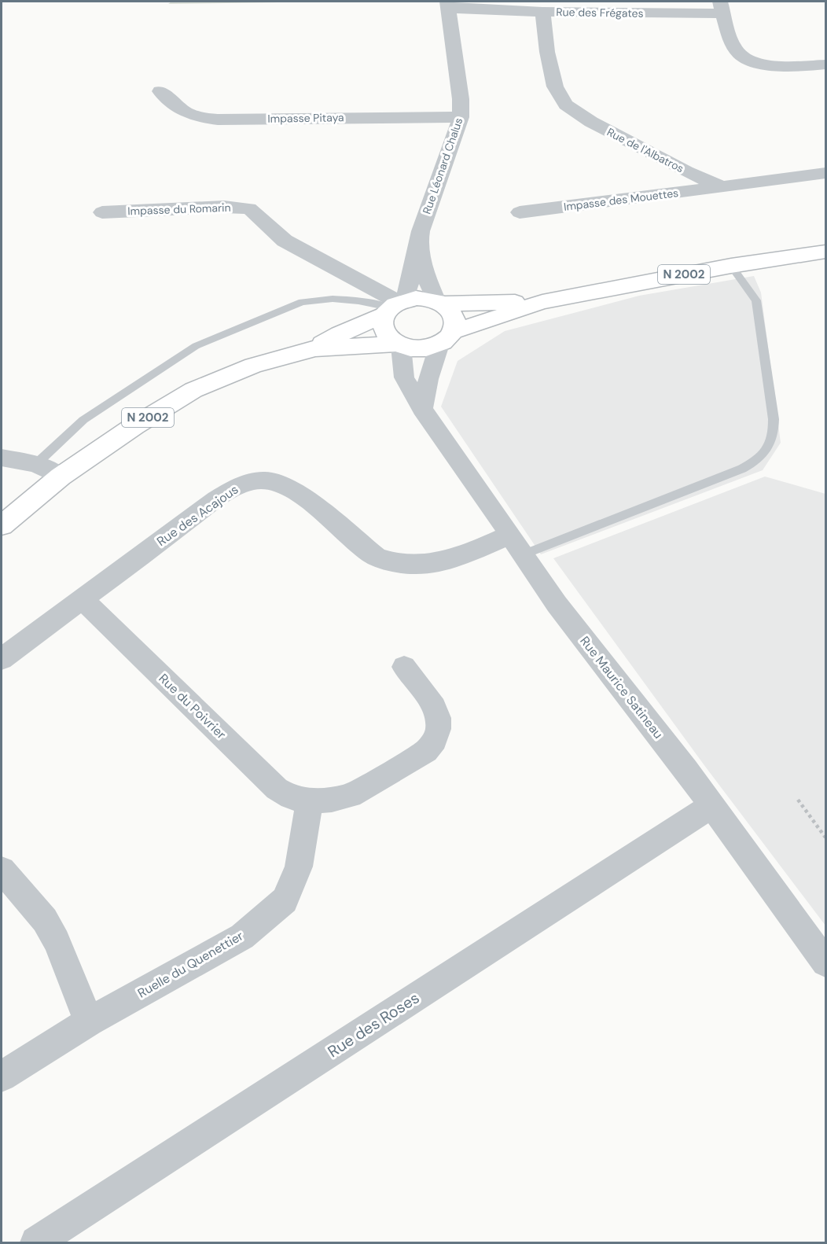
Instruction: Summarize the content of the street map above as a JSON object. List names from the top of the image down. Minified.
{"streets":{"main road":["N 2002"],"street":["Rue des Frégates","Impasse Pitaya","Rue de l'Albatros","Rue Léonard Chalus","Impasse des Mouettes","Impasse du Romarin","Rue des Acajous","Rue Maurice Satineau","Rue du Poivrier","Ruelle du Quenettier","Rue des Roses"]},"crossings":[["Rue des Frégates","Rue de l'Albatros"],["Rue des Frégates","Rue Léonard Chalus"],["Impasse Pitaya","Rue Léonard Chalus"],["Rue de l'Albatros","Impasse des Mouettes"],["Rue Léonard Chalus","Impasse du Romarin"],["Rue Léonard Chalus","N 2002"],["Rue Léonard Chalus","Rue Maurice Satineau"],["Impasse du Romarin","N 2002"],["Impasse du Romarin","Rue Maurice Satineau"],["N 2002","Rue Maurice Satineau"],["Rue des Acajous","Rue Maurice Satineau"],["Rue des Acajous","Rue du Poivrier"],["Rue Maurice Satineau","Rue des Roses"],["Rue du Poivrier","Ruelle du Quenettier"]]}
